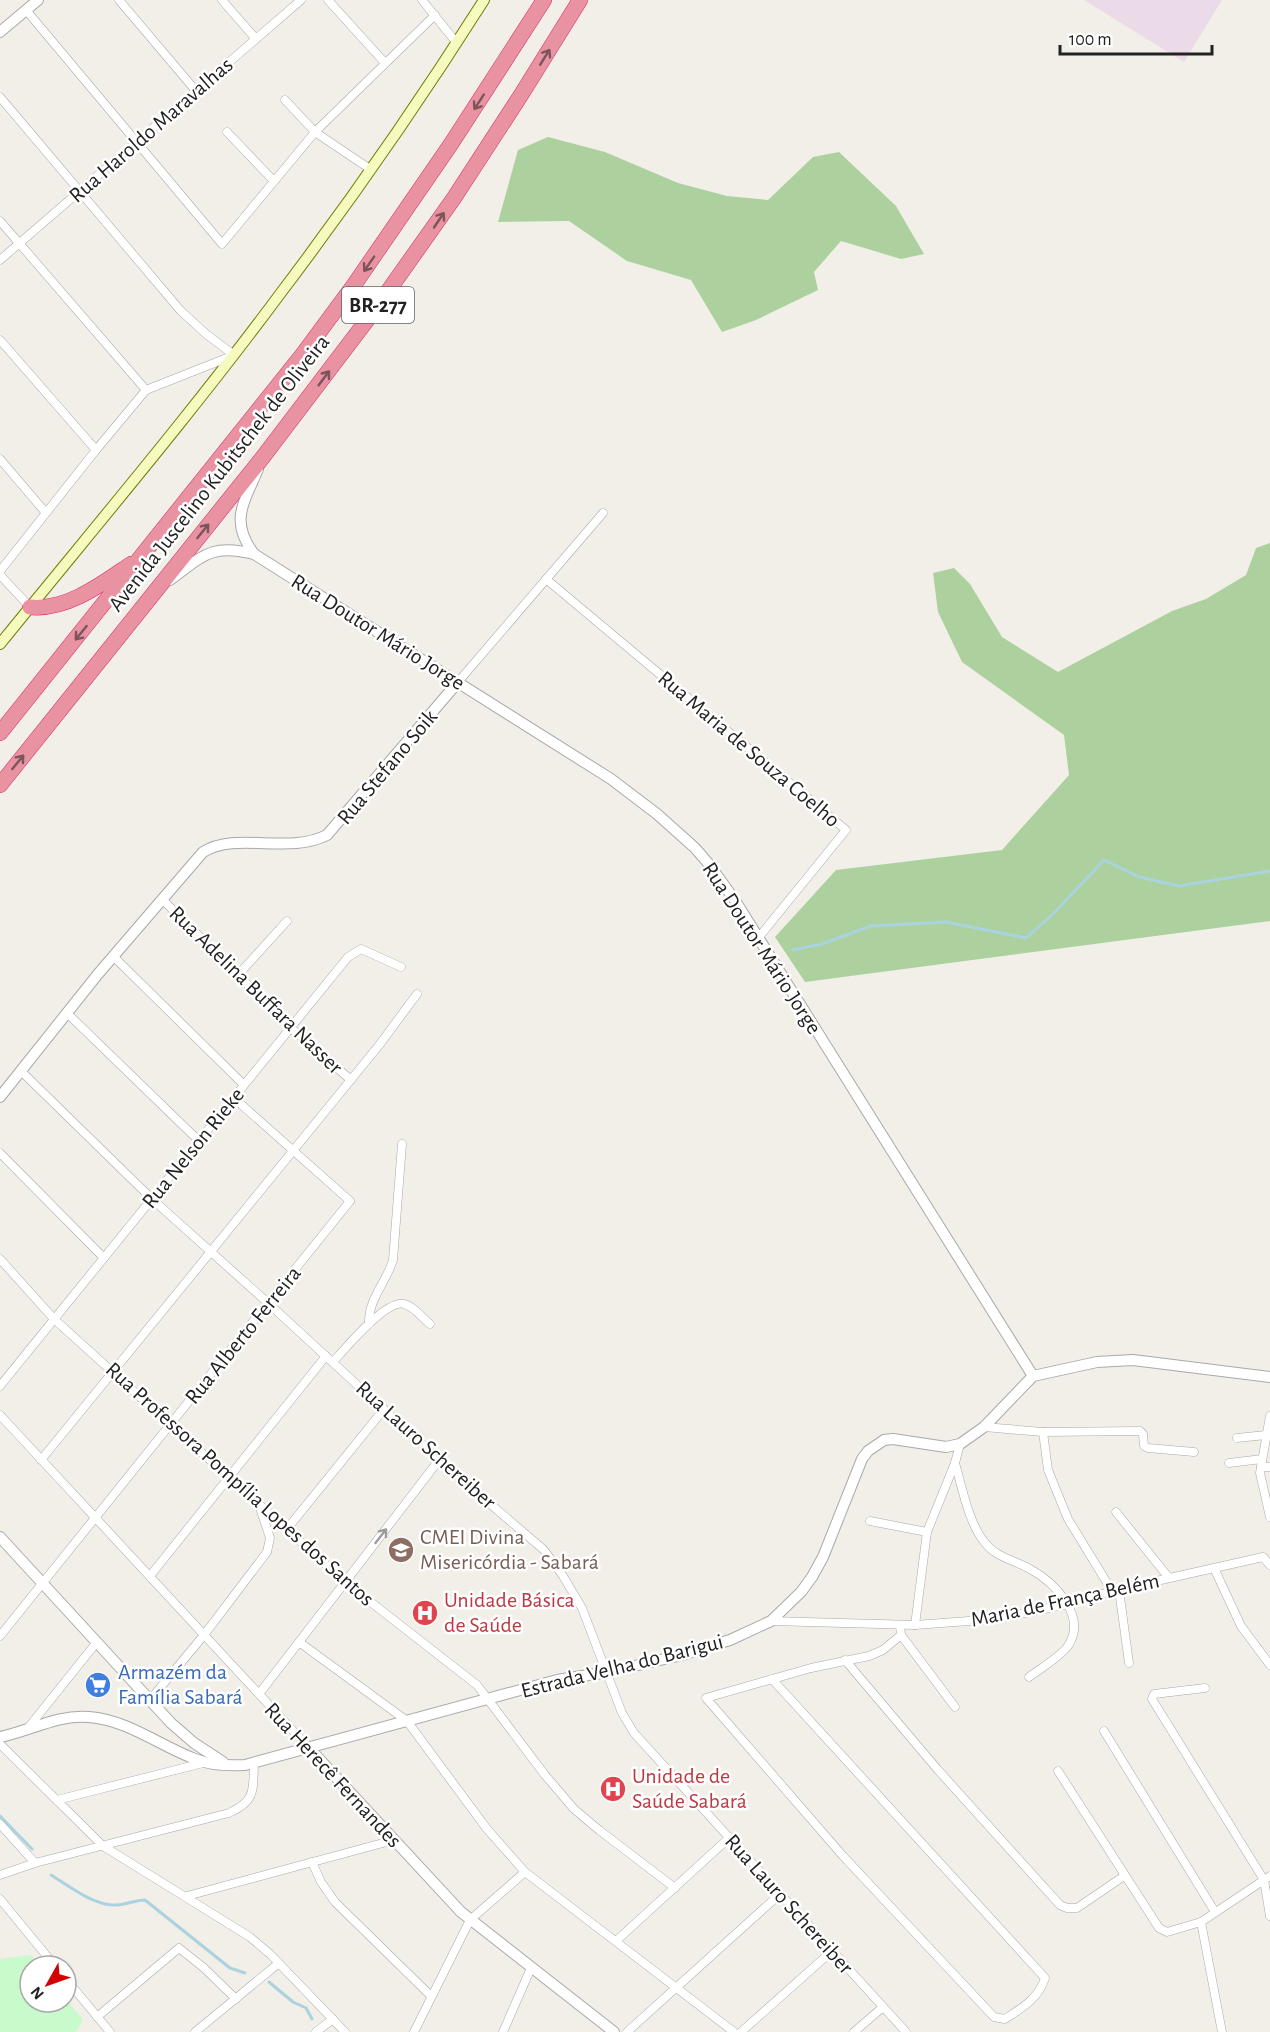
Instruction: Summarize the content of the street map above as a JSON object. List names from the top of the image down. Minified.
{"streets":{"highway":["BR-277","Avenida Juscelino Kubitschek de Oliveira"],"street":["Rua Haroldo Maravalhas","Rua Doutor Mário Jorge","Rua Maria de Souza Coelho","Rua Stefano Soik","Rua Adelina Buffara Nasser","Rua Nelson Rieke","Rua Alberto Ferreira","Rua Lauro Schereiber","Rua Professora Pompília Lopes dos Santos","Maria de França Belém","Estrada Velha do Barigui","Rua Herecê Fernandes"]},"crossings":[["Avenida Juscelino Kubitschek de Oliveira","Rua Doutor Mário Jorge"],["Rua Doutor Mário Jorge","Rua Maria de Souza Coelho"],["Rua Doutor Mário Jorge","Rua Stefano Soik"],["Rua Maria de Souza Coelho","Rua Stefano Soik"],["Rua Stefano Soik","Rua Adelina Buffara Nasser"],["Rua Adelina Buffara Nasser","Rua Nelson Rieke"],["Rua Nelson Rieke","Rua Lauro Schereiber"],["Rua Nelson Rieke","Rua Professora Pompília Lopes dos Santos"],["Rua Alberto Ferreira","Rua Lauro Schereiber"],["Rua Alberto Ferreira","Rua Professora Pompília Lopes dos Santos"],["Rua Alberto Ferreira","Rua Herecê Fernandes"],["Rua Lauro Schereiber","Estrada Velha do Barigui"],["Rua Professora Pompília Lopes dos Santos","Estrada Velha do Barigui"],["Maria de França Belém","Estrada Velha do Barigui"],["Estrada Velha do Barigui","Rua Herecê Fernandes"]],"places":{"school or university":["CMEI Divina Misericórdia - Sabará"],"hospital":["Unidade Básica de Saúde","Unidade de Saúde Sabará"],"supermarket":["Armazém da Família Sabará"]},"scale_bar":"100 m","north":"bottom left"}
